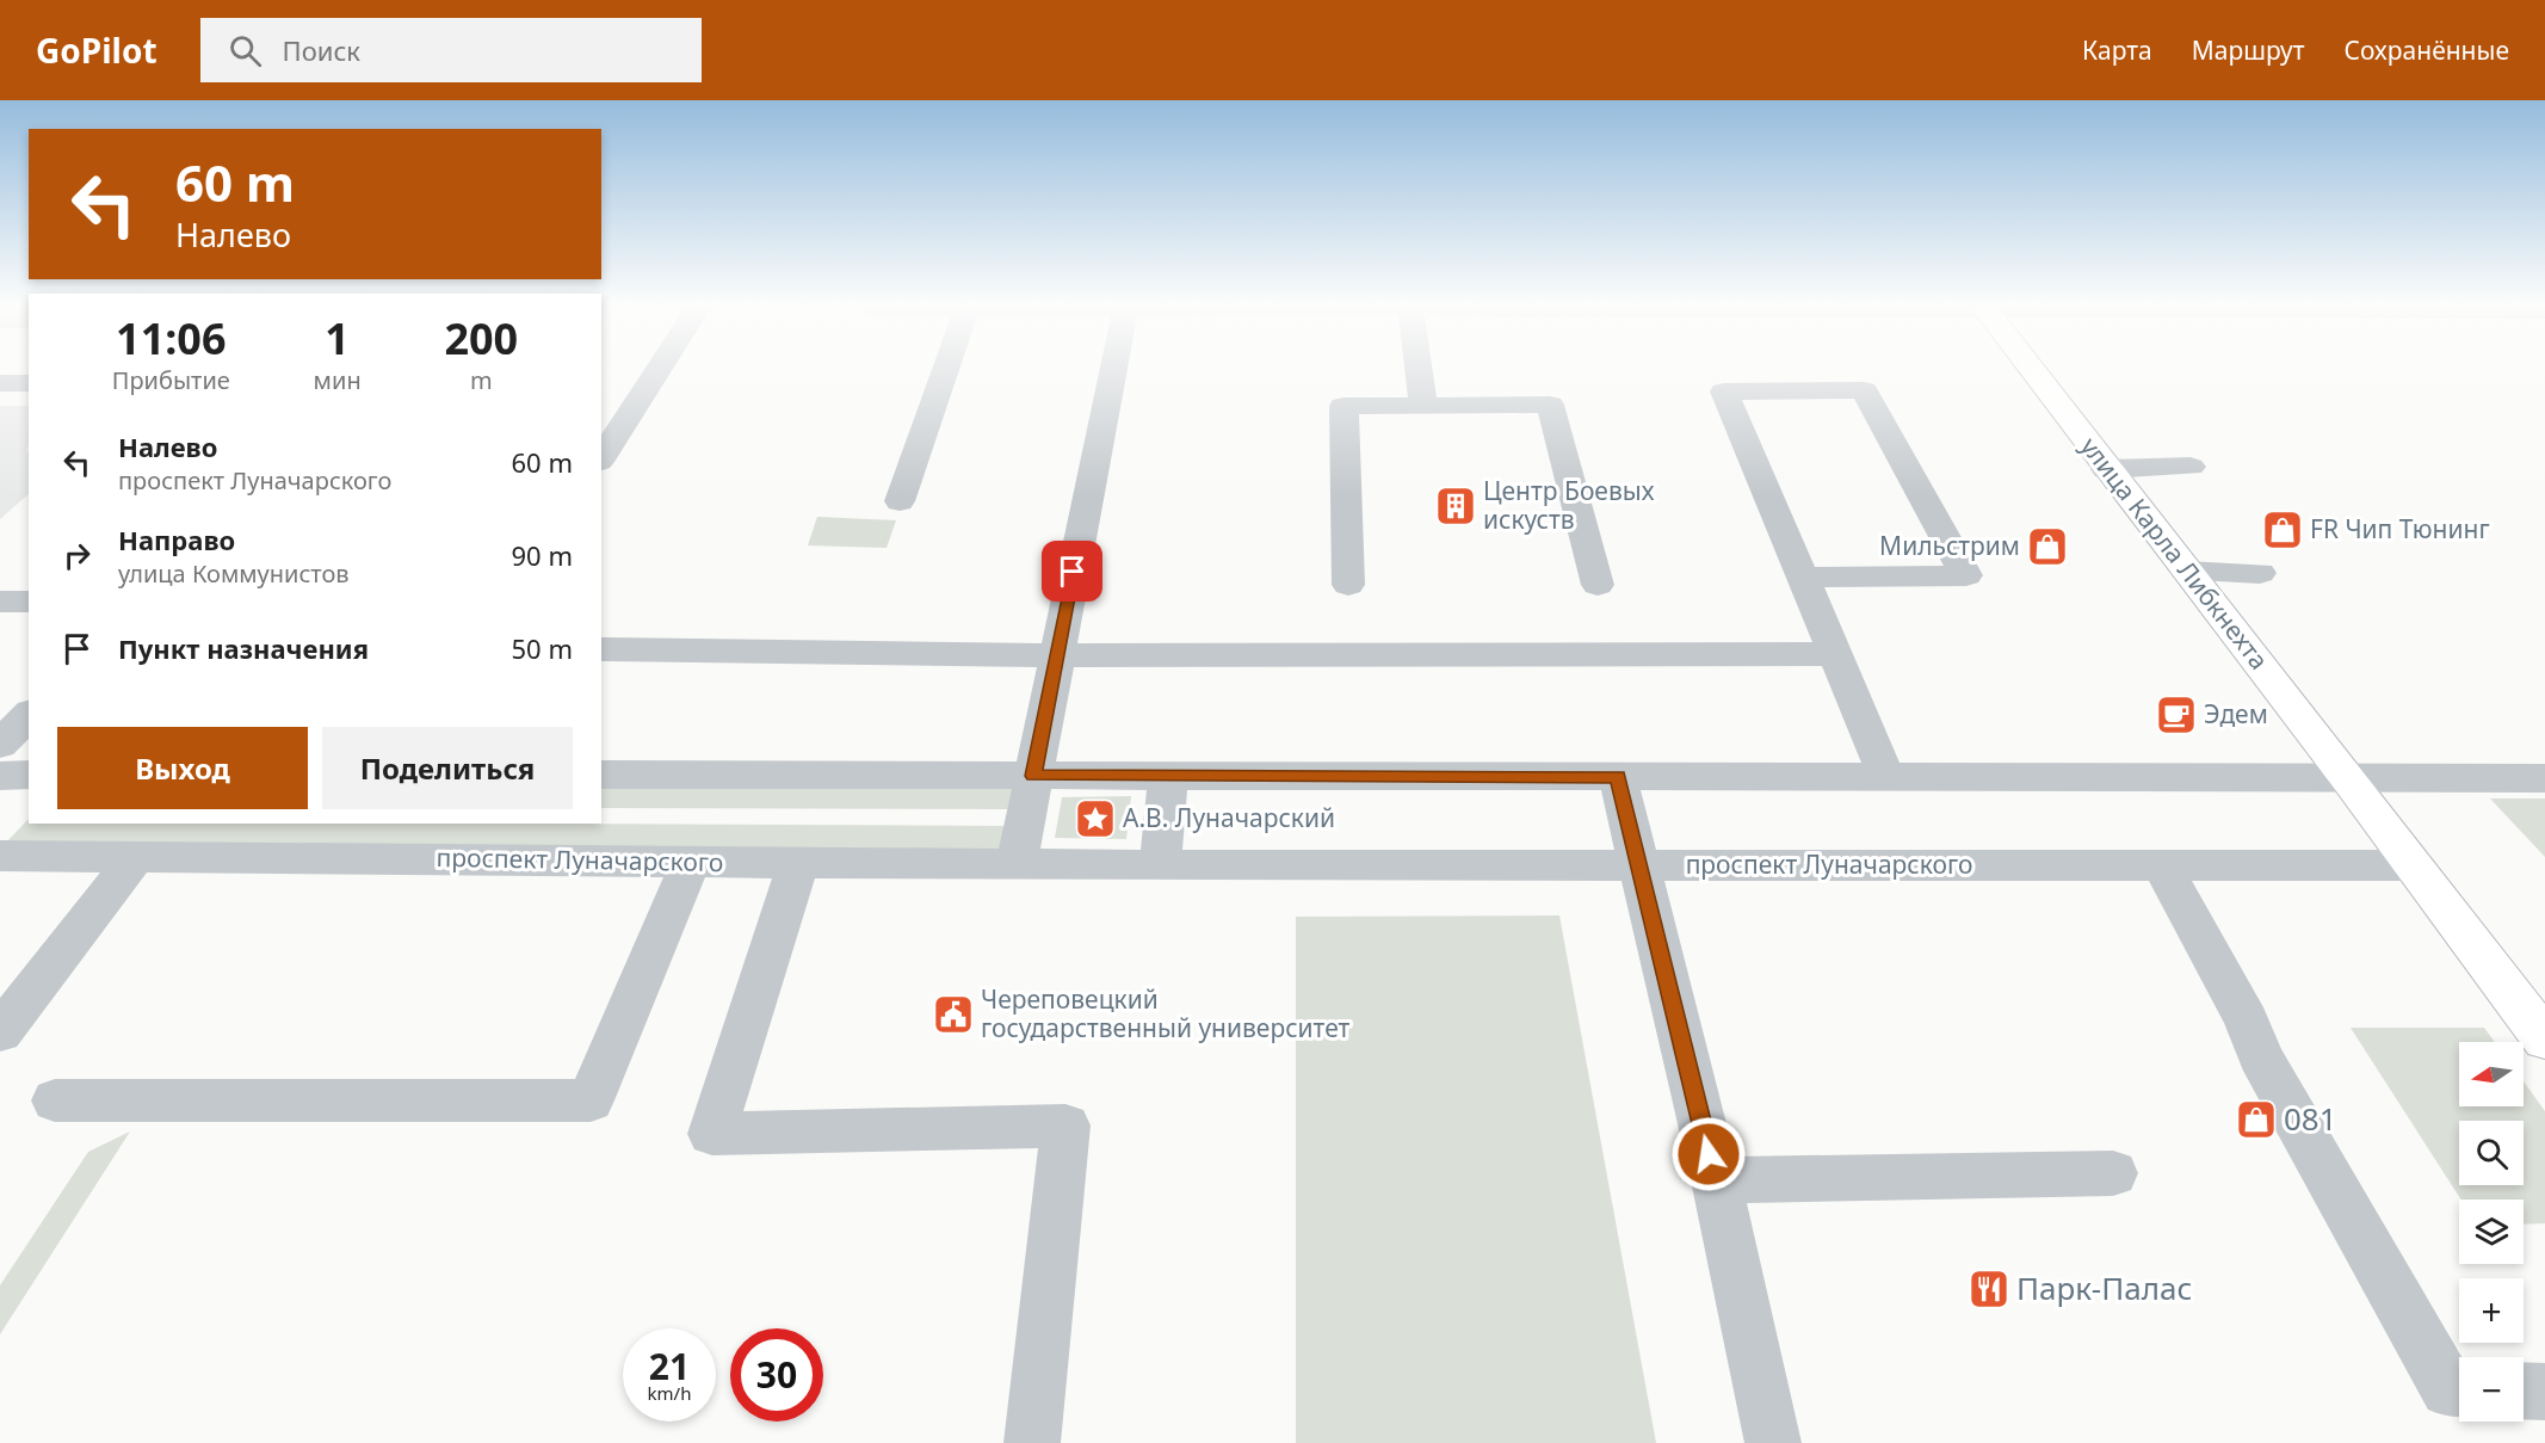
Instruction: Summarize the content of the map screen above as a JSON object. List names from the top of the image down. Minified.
{"streets":{"main road":["улица Карла Либкнехта"],"street":["проспект Луначарского"]},"crossings":[["улица Карла Либкнехта","проспект Луначарского"]],"places":{"building":["Центр Боевых искуств"],"shop":["FR Чип Тюнинг","Мильстрим","081"],"cafe":["Эдем"],"place":["А.В. Луначарский"],"public building":["Череповецкий государственный университет"],"restaurant":["Парк-Палас"]},"north":"left","page":{"header":"GoPilot","search":"Поиск","nav":["Карта","Маршрут","Сохранённые"],"turn":["60 m","Налево"],"eta":["11:06","Прибытие","1","мин","200","m"],"list":[{"name":"Налево","note":"проспект Луначарского","value":"60 m"},{"name":"Направо","note":"улица Коммунистов","value":"90 m"},{"name":"Пункт назначения","value":"50 m"}],"buttons":["Выход","Поделиться"],"map_buttons":["+","−"],"speed":"21 km/h","limit":"30"}}
